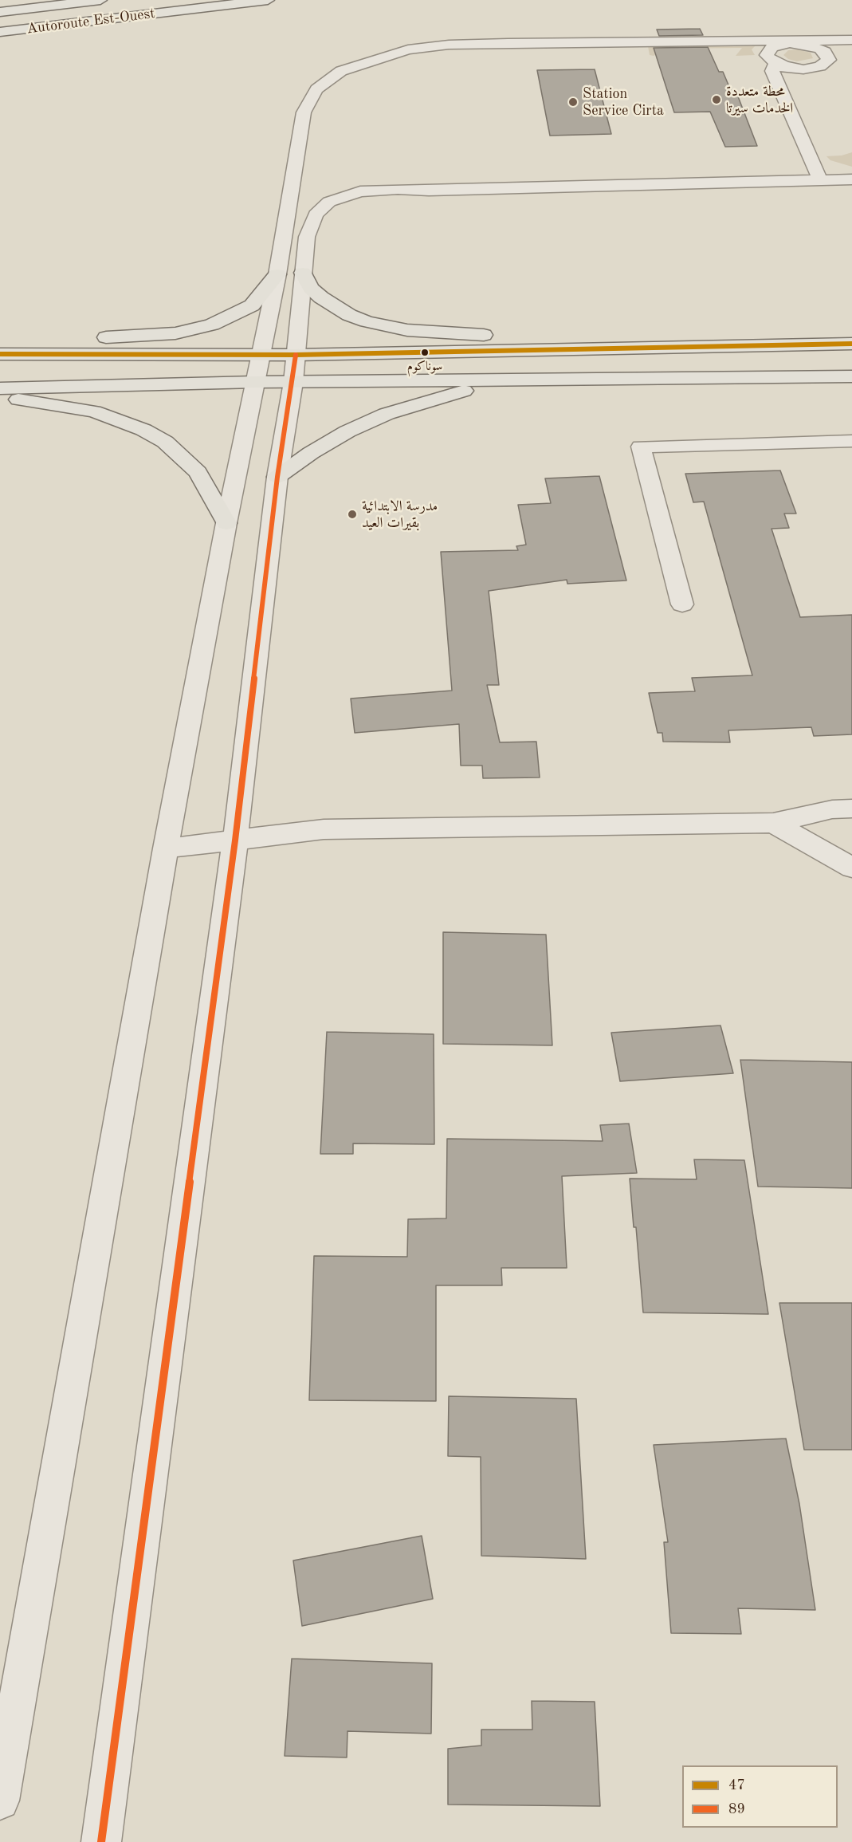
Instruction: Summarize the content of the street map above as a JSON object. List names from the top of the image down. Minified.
{"streets":{"highway":["Autoroute Est-Ouest"]},"places":["محطة متعددة الخدمات سيرتا","Station Service Cirta","سوناكوم","مدرسة الابتدائية بقيرات العيد"],"lines":["transit line 47","transit line 89"],"legend":["47","89"]}
